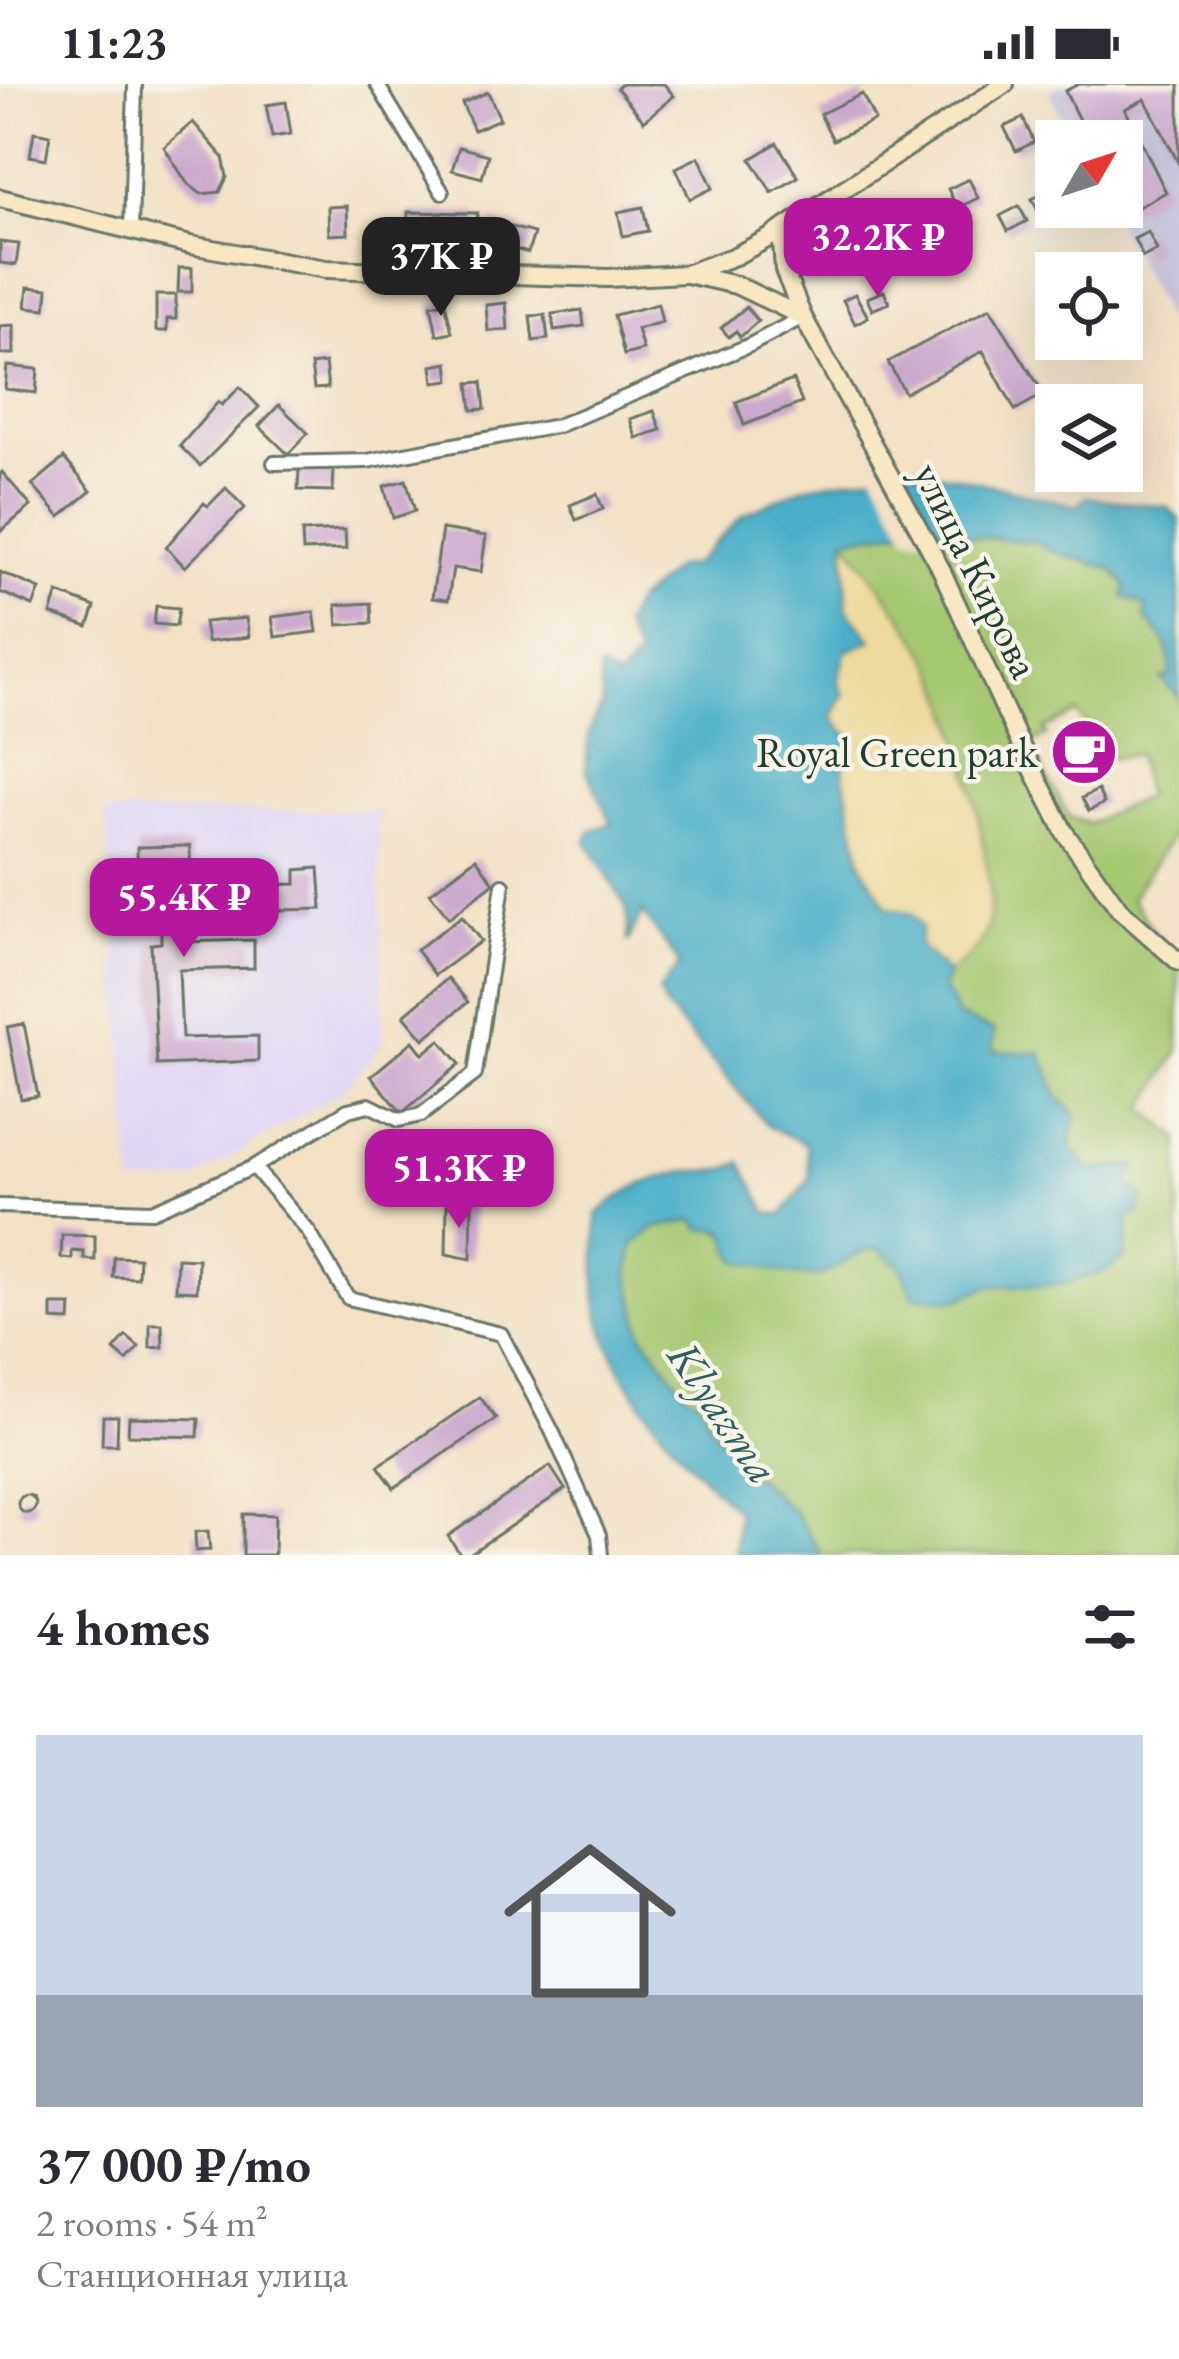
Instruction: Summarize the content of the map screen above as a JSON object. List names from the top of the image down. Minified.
{"streets":{"main road":["улица Кирова"]},"water":["Klyazma"],"places":{"cafe":["Royal Green park"]},"north":"top right","page":{"status":"11:23","price":["32.2K ₽","37K ₽","55.4K ₽","51.3K ₽"],"heading":"4 homes","list":[{"name":"37 000 ₽/mo","note":"2 rooms · 54 m² · Станционная улица"}]}}
